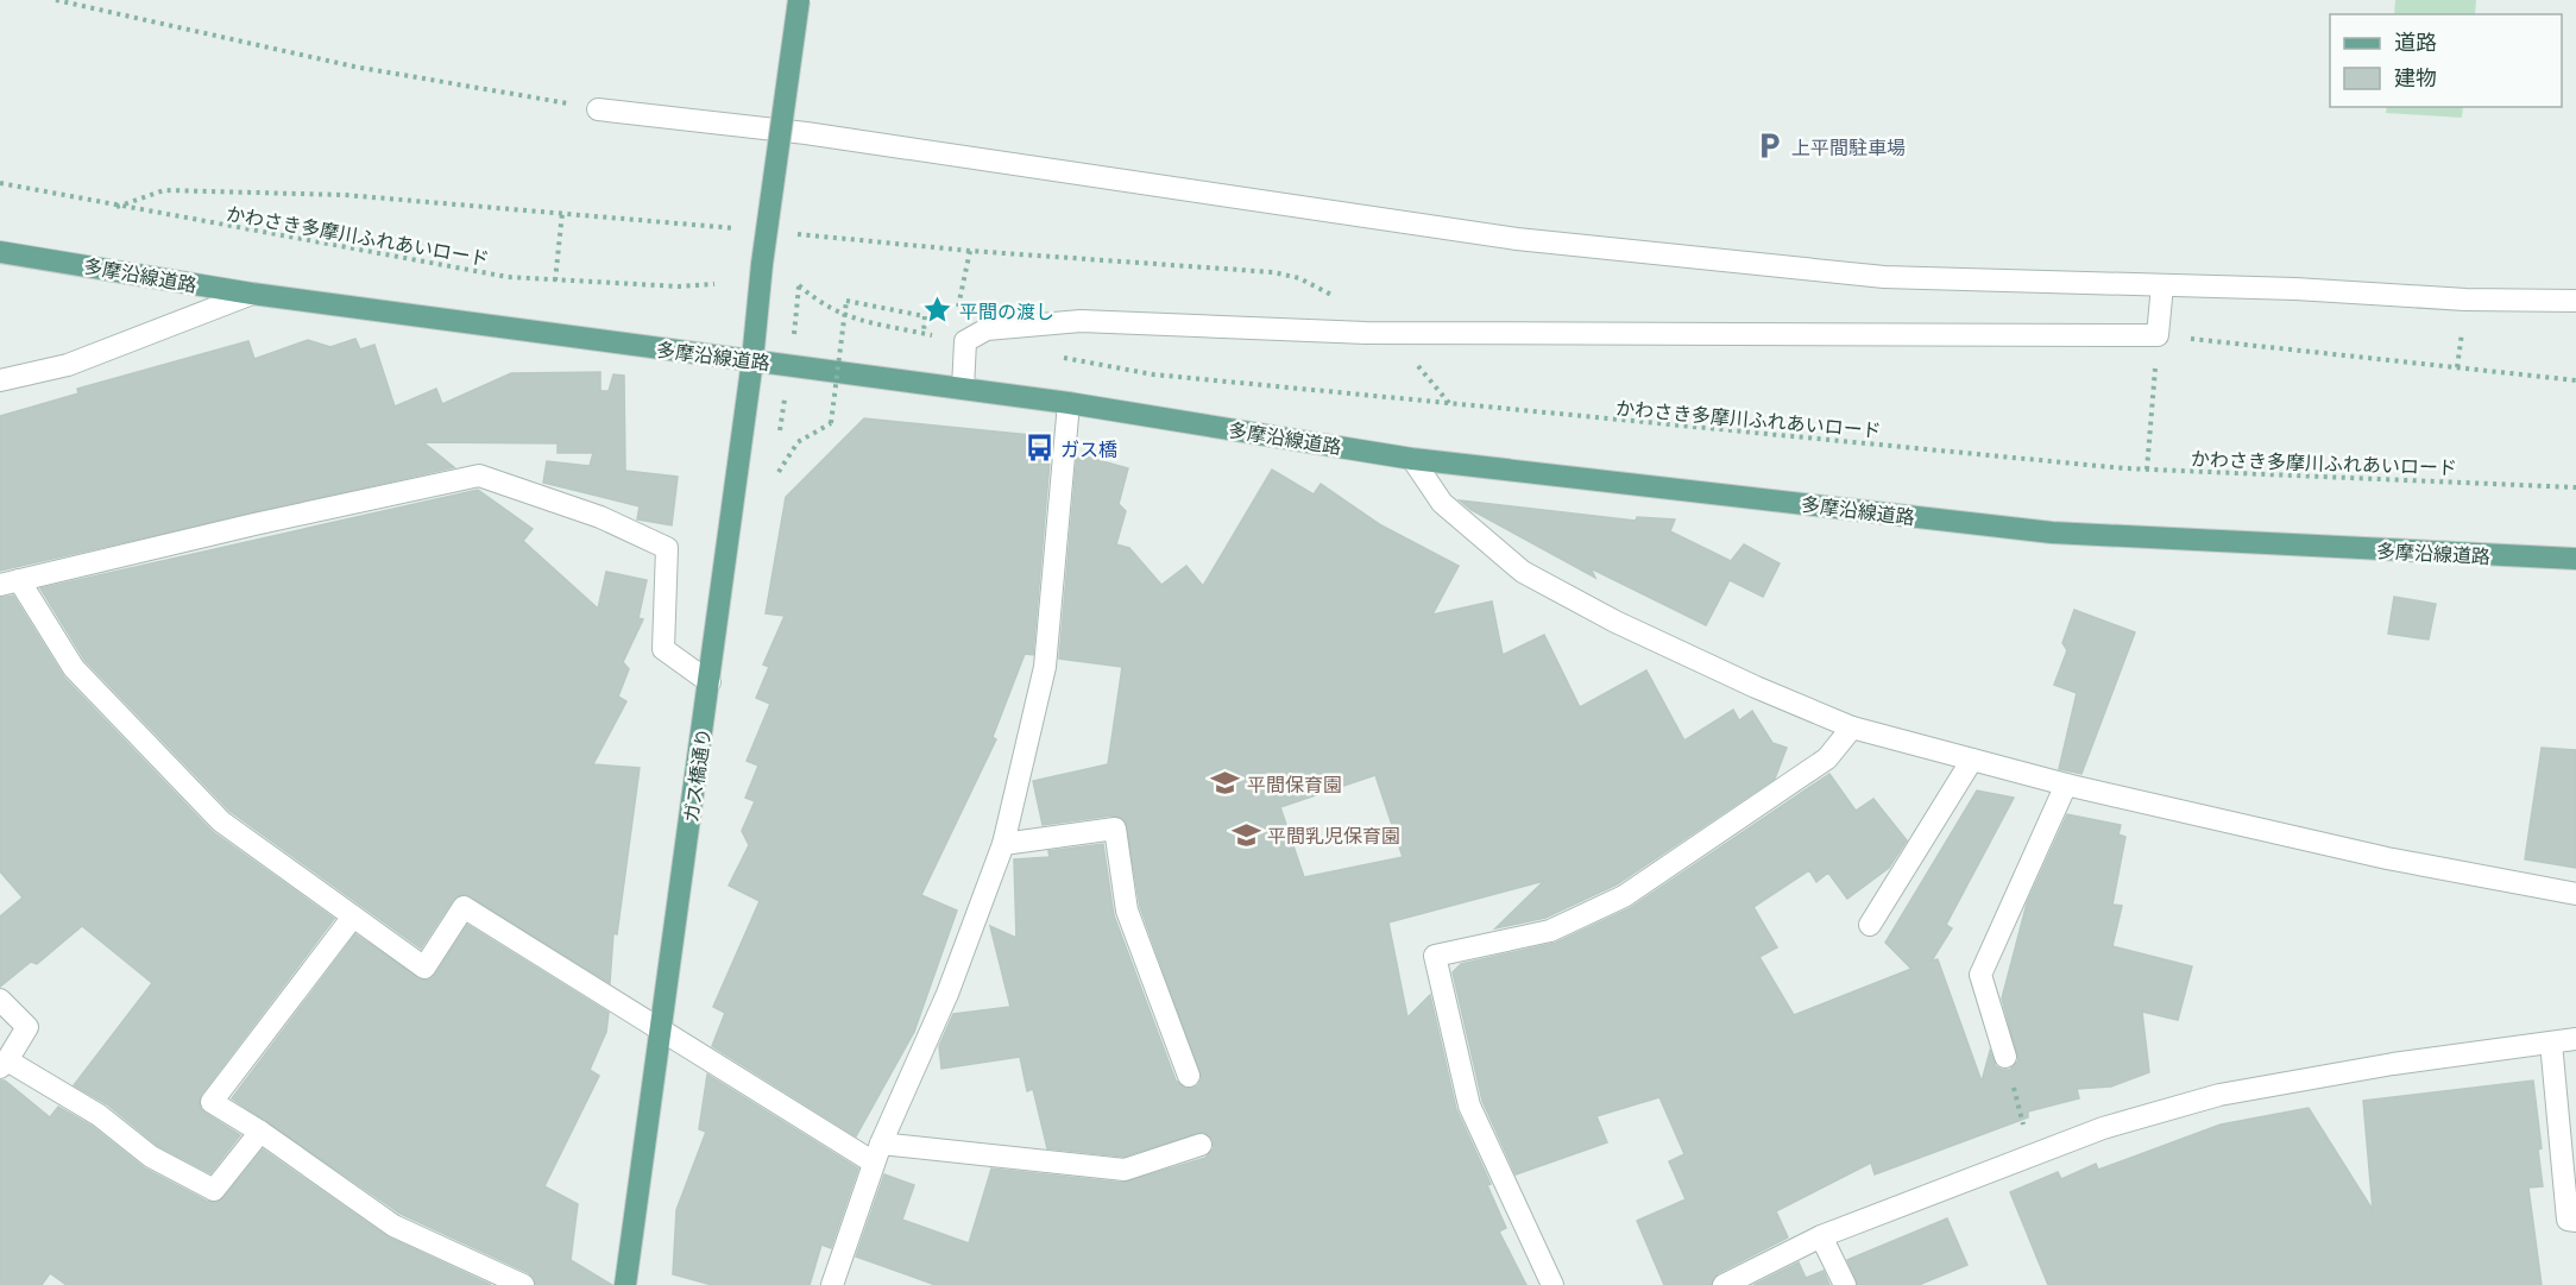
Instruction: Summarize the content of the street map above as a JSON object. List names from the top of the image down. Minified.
{"streets":{"main road":["多摩沿線道路","ガス橋通り"],"path":["かわさき多摩川ふれあいロード"]},"crossings":[["多摩沿線道路","ガス橋通り"]],"places":{"parking":["上平間駐車場"],"place":["平間の渡し"],"bus stop":["ガス橋"],"school or university":["平間保育園","平間乳児保育園"]},"legend":["道路","建物"]}
